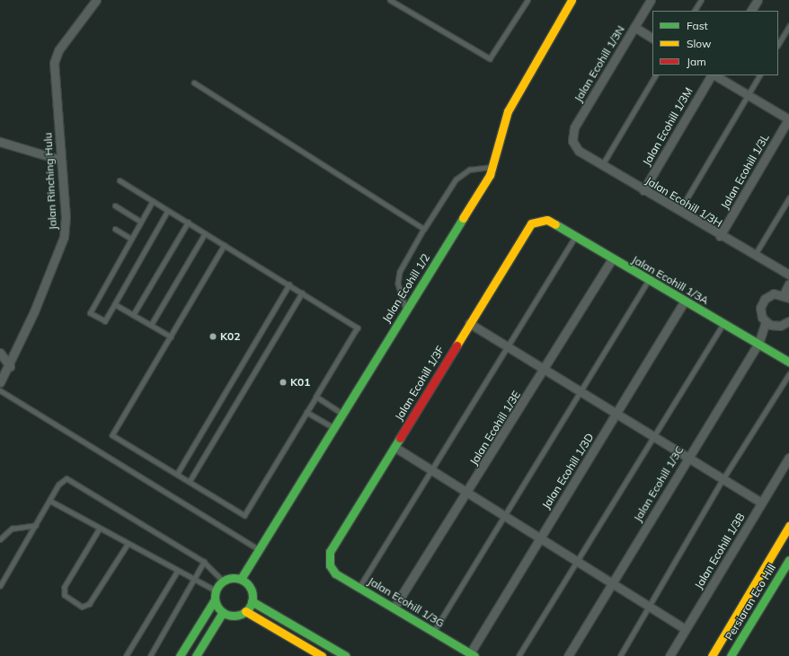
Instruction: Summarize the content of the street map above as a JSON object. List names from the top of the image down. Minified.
{"streets":{"street":["Jalan Ecohill 1/3N","Jalan Ecohill 1/3M","Jalan Ecohill 1/3L","Jalan Rinching Hulu","Jalan Ecohill 1/3H","Jalan Ecohill 1/3A","Jalan Ecohill 1/2","Jalan Ecohill 1/3F","Jalan Ecohill 1/3E","Jalan Ecohill 1/3D","Jalan Ecohill 1/3C","Jalan Ecohill 1/3B","Jalan Ecohill 1/3G","Persiaran Eco Hill"]},"crossings":[["Jalan Ecohill 1/3N","Jalan Ecohill 1/3H"],["Jalan Ecohill 1/3M","Jalan Ecohill 1/3H"],["Jalan Ecohill 1/3L","Jalan Ecohill 1/3H"],["Jalan Ecohill 1/3A","Jalan Ecohill 1/3F"],["Jalan Ecohill 1/3A","Jalan Ecohill 1/3E"],["Jalan Ecohill 1/3A","Jalan Ecohill 1/3D"],["Jalan Ecohill 1/3A","Jalan Ecohill 1/3C"],["Jalan Ecohill 1/3F","Jalan Ecohill 1/3G"],["Jalan Ecohill 1/3E","Jalan Ecohill 1/3G"],["Jalan Ecohill 1/3D","Jalan Ecohill 1/3G"]],"places":["K02","K01"],"legend":["Fast","Slow","Jam"]}
